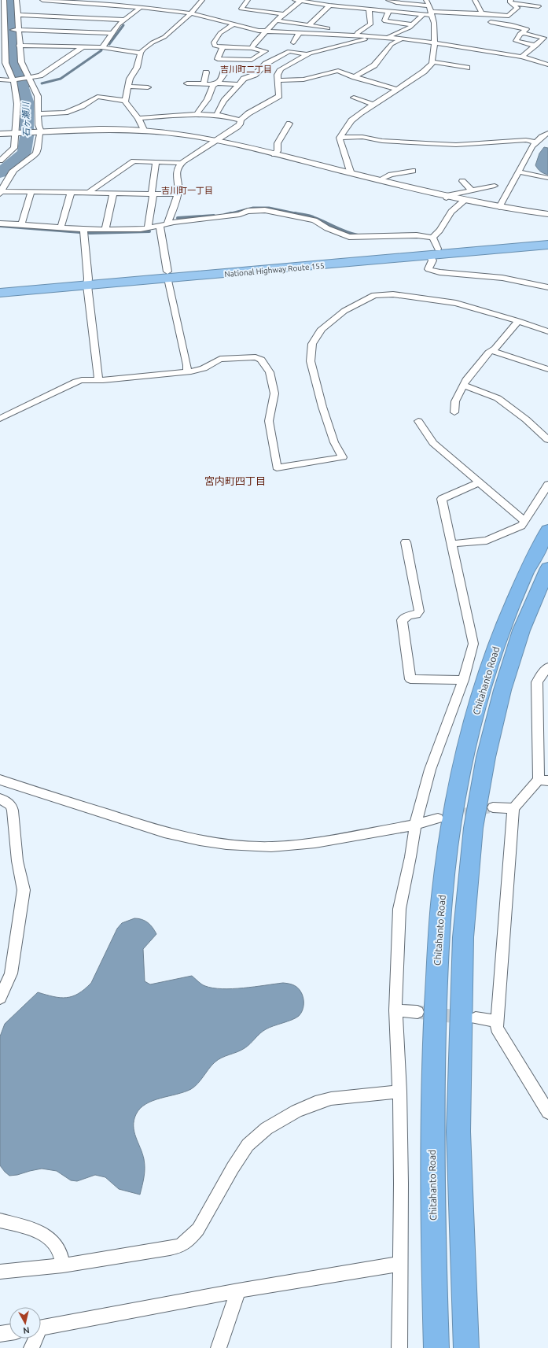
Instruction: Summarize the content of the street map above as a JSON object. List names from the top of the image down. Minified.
{"streets":{"highway":["National Highway Route 155","Chitahanto Road"]},"districts":["吉川町二丁目","吉川町一丁目","宮内町四丁目"],"water":["石ヶ瀬川"],"north":"bottom"}
